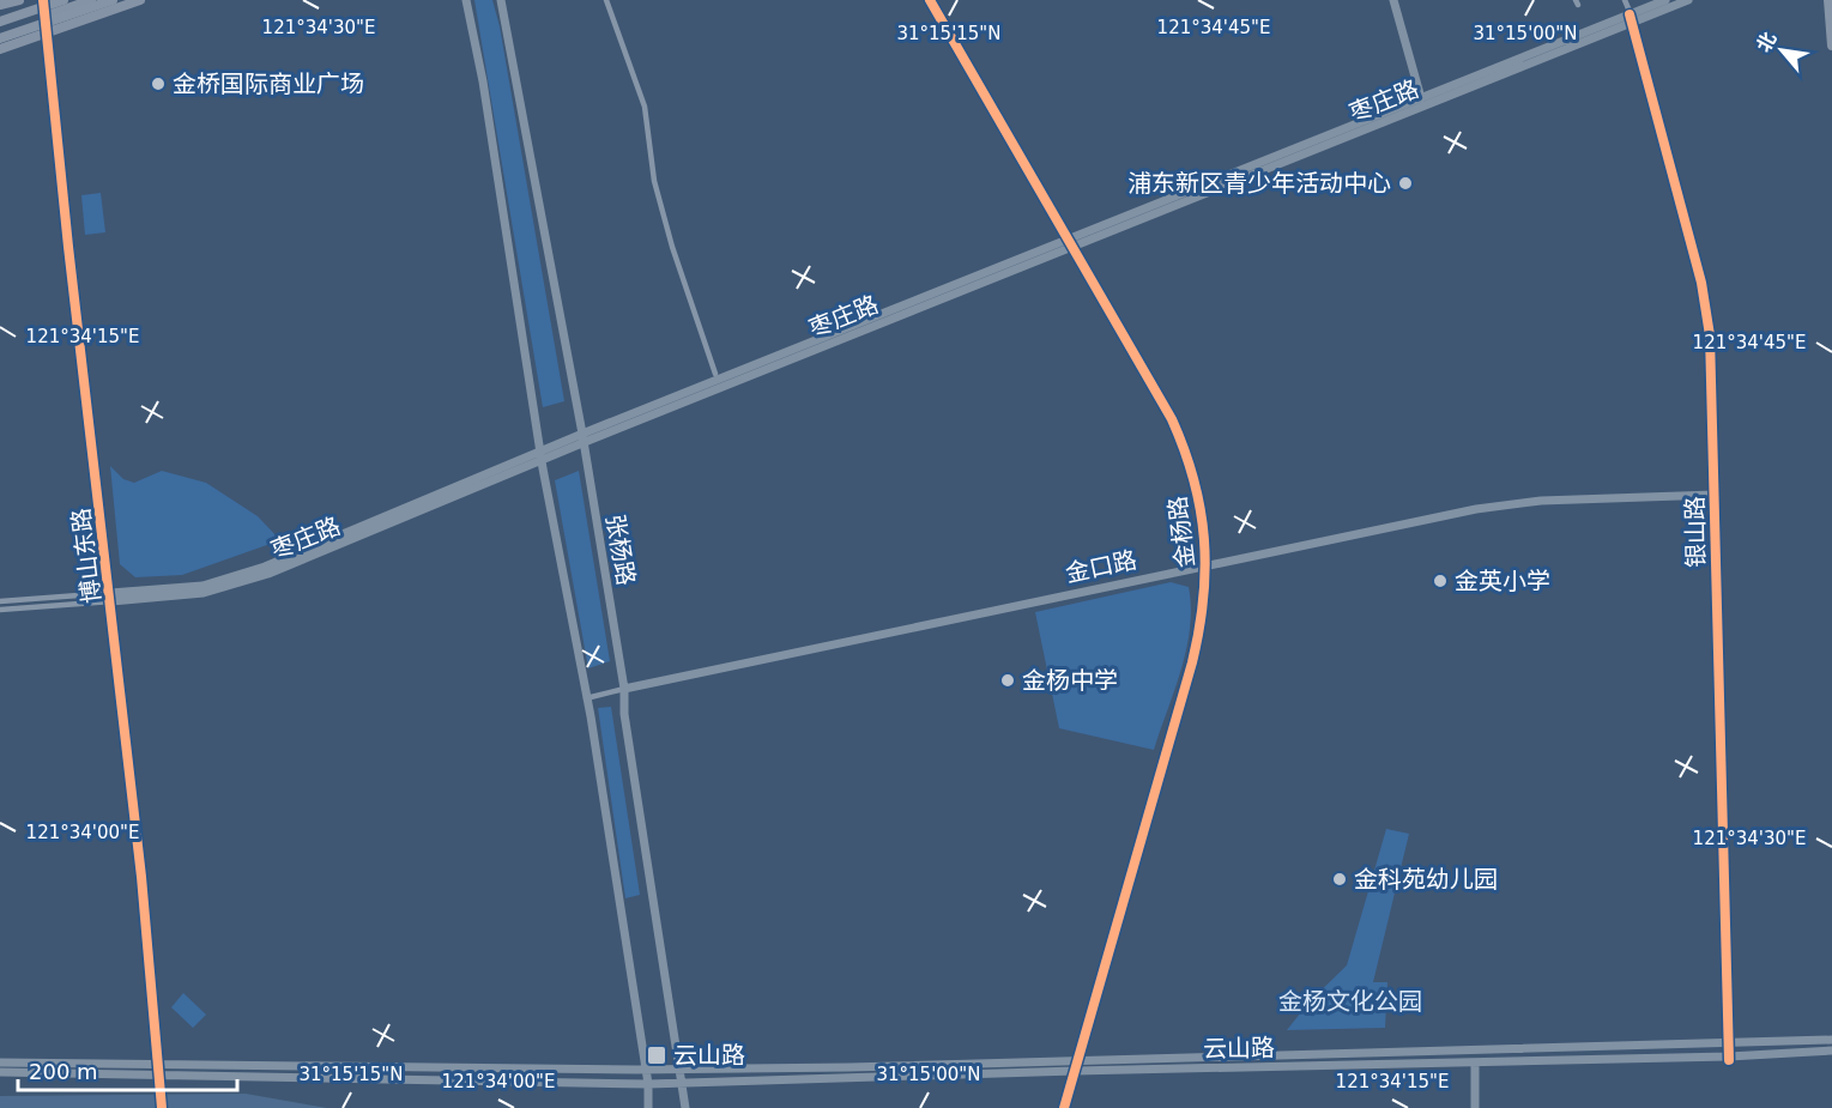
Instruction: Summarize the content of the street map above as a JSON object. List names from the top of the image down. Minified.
{"streets":{"street":["枣庄路","金杨路","银山路","张杨路","博山东路","金口路","云山路"]},"crossings":[["枣庄路","金杨路"],["枣庄路","银山路"],["枣庄路","张杨路"],["枣庄路","博山东路"],["金杨路","金口路"],["金杨路","云山路"],["银山路","金口路"],["银山路","云山路"],["张杨路","金口路"],["张杨路","云山路"],["博山东路","云山路"]],"parks":["金杨文化公园"],"places":{"other":["金桥国际商业广场","浦东新区青少年活动中心","金英小学","金杨中学","金科苑幼儿园"],"transit":["云山路"]},"scale_bar":"200 m","north":"top left","coordinates":["121°34'30\"E","121°34'45\"E","31°15'15\"N","31°15'00\"N","121°34'15\"E","121°34'00\"E"]}
